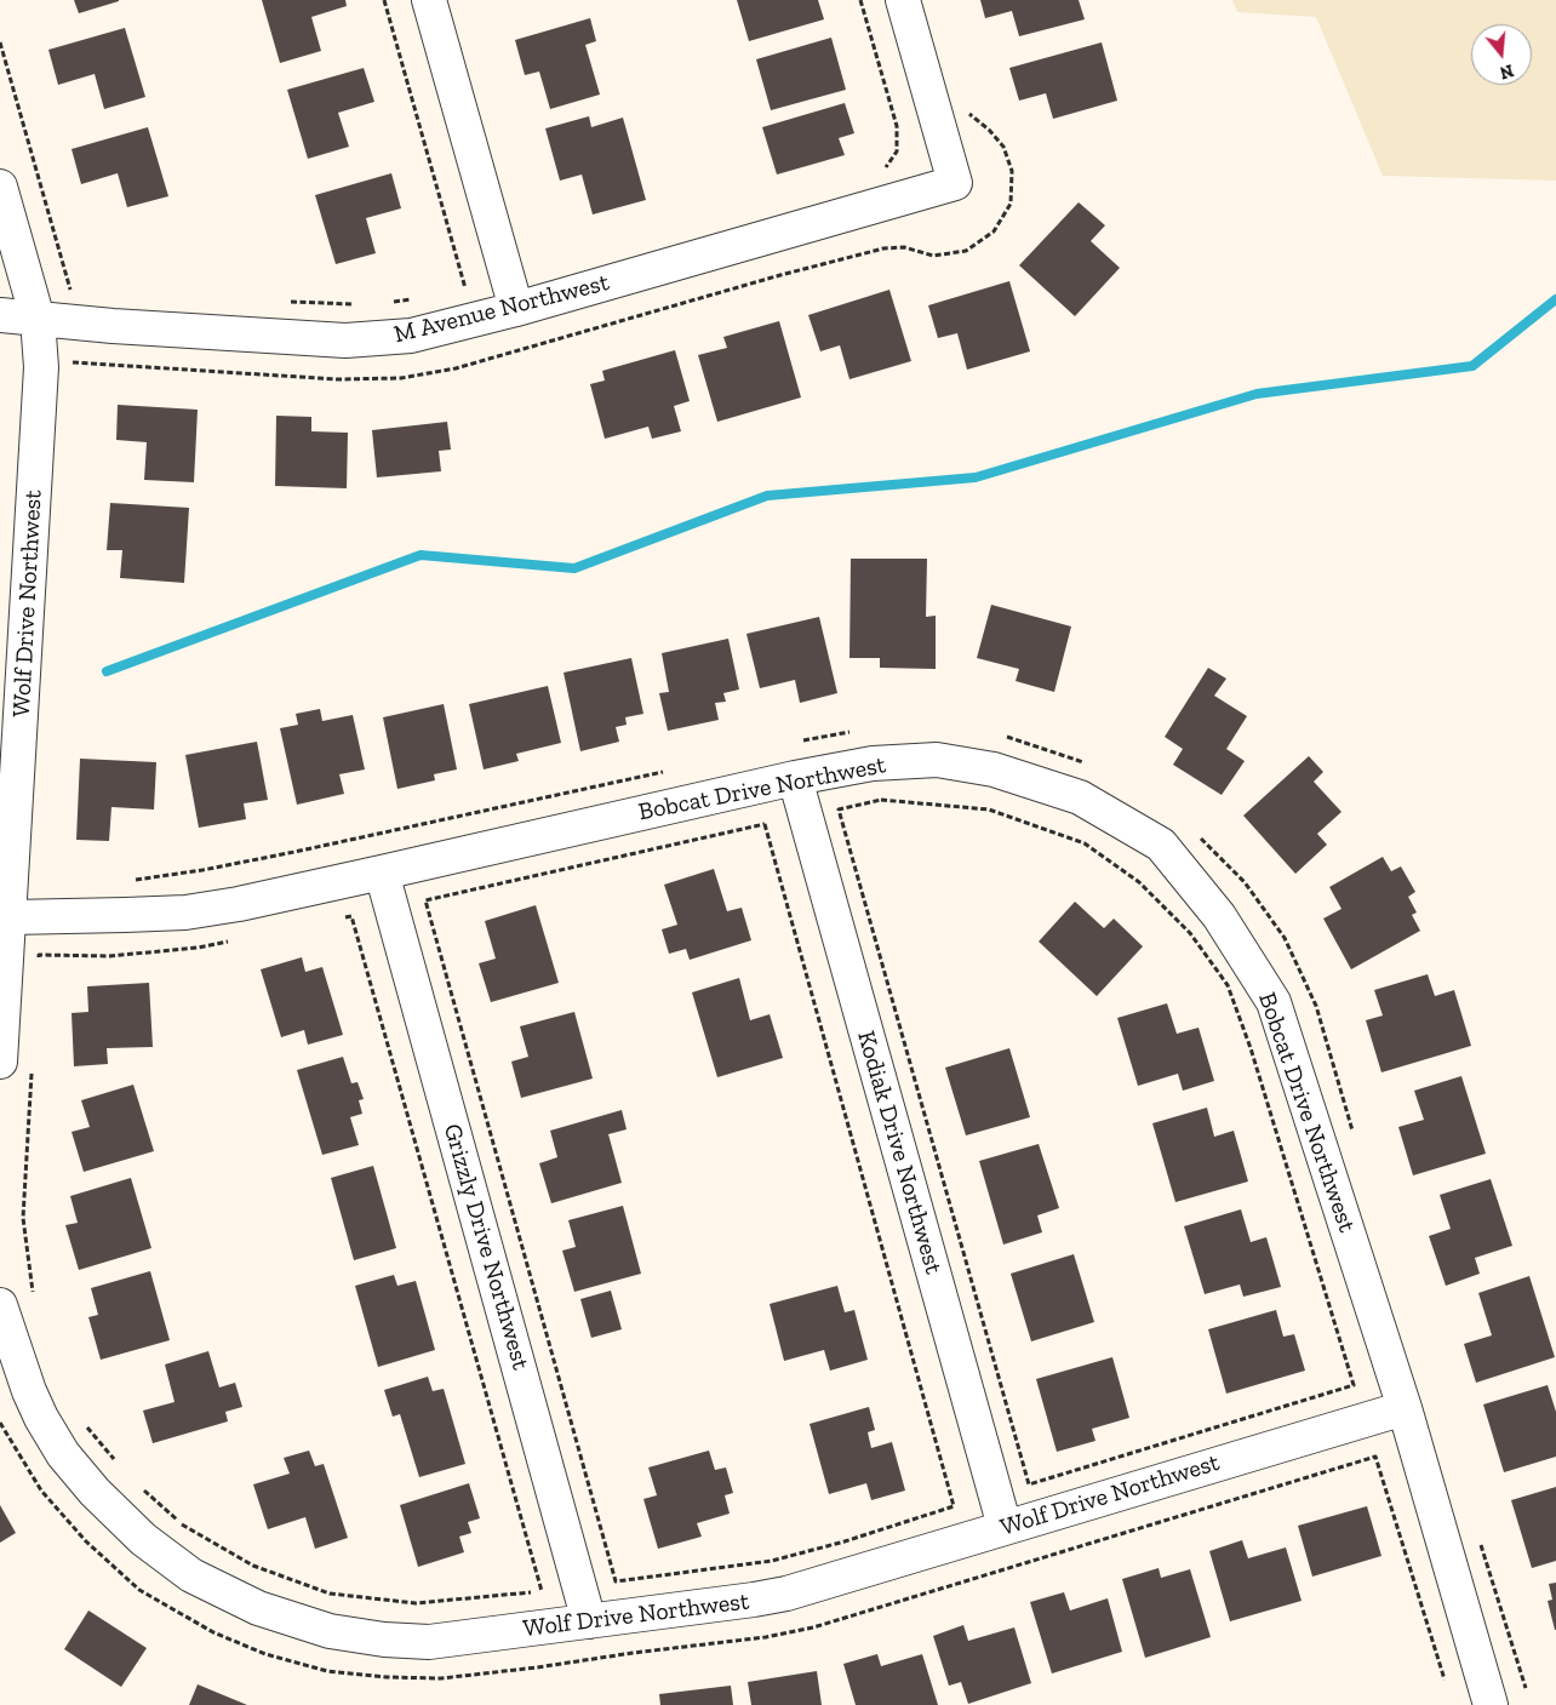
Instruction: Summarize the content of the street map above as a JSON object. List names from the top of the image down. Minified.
{"streets":{"street":["M Avenue Northwest","Wolf Drive Northwest","Bobcat Drive Northwest","Kodiak Drive Northwest","Grizzly Drive Northwest"]},"crossings":[["M Avenue Northwest","Wolf Drive Northwest"],["Wolf Drive Northwest","Bobcat Drive Northwest"],["Wolf Drive Northwest","Kodiak Drive Northwest"],["Wolf Drive Northwest","Grizzly Drive Northwest"],["Bobcat Drive Northwest","Kodiak Drive Northwest"],["Bobcat Drive Northwest","Grizzly Drive Northwest"]],"north":"bottom"}
